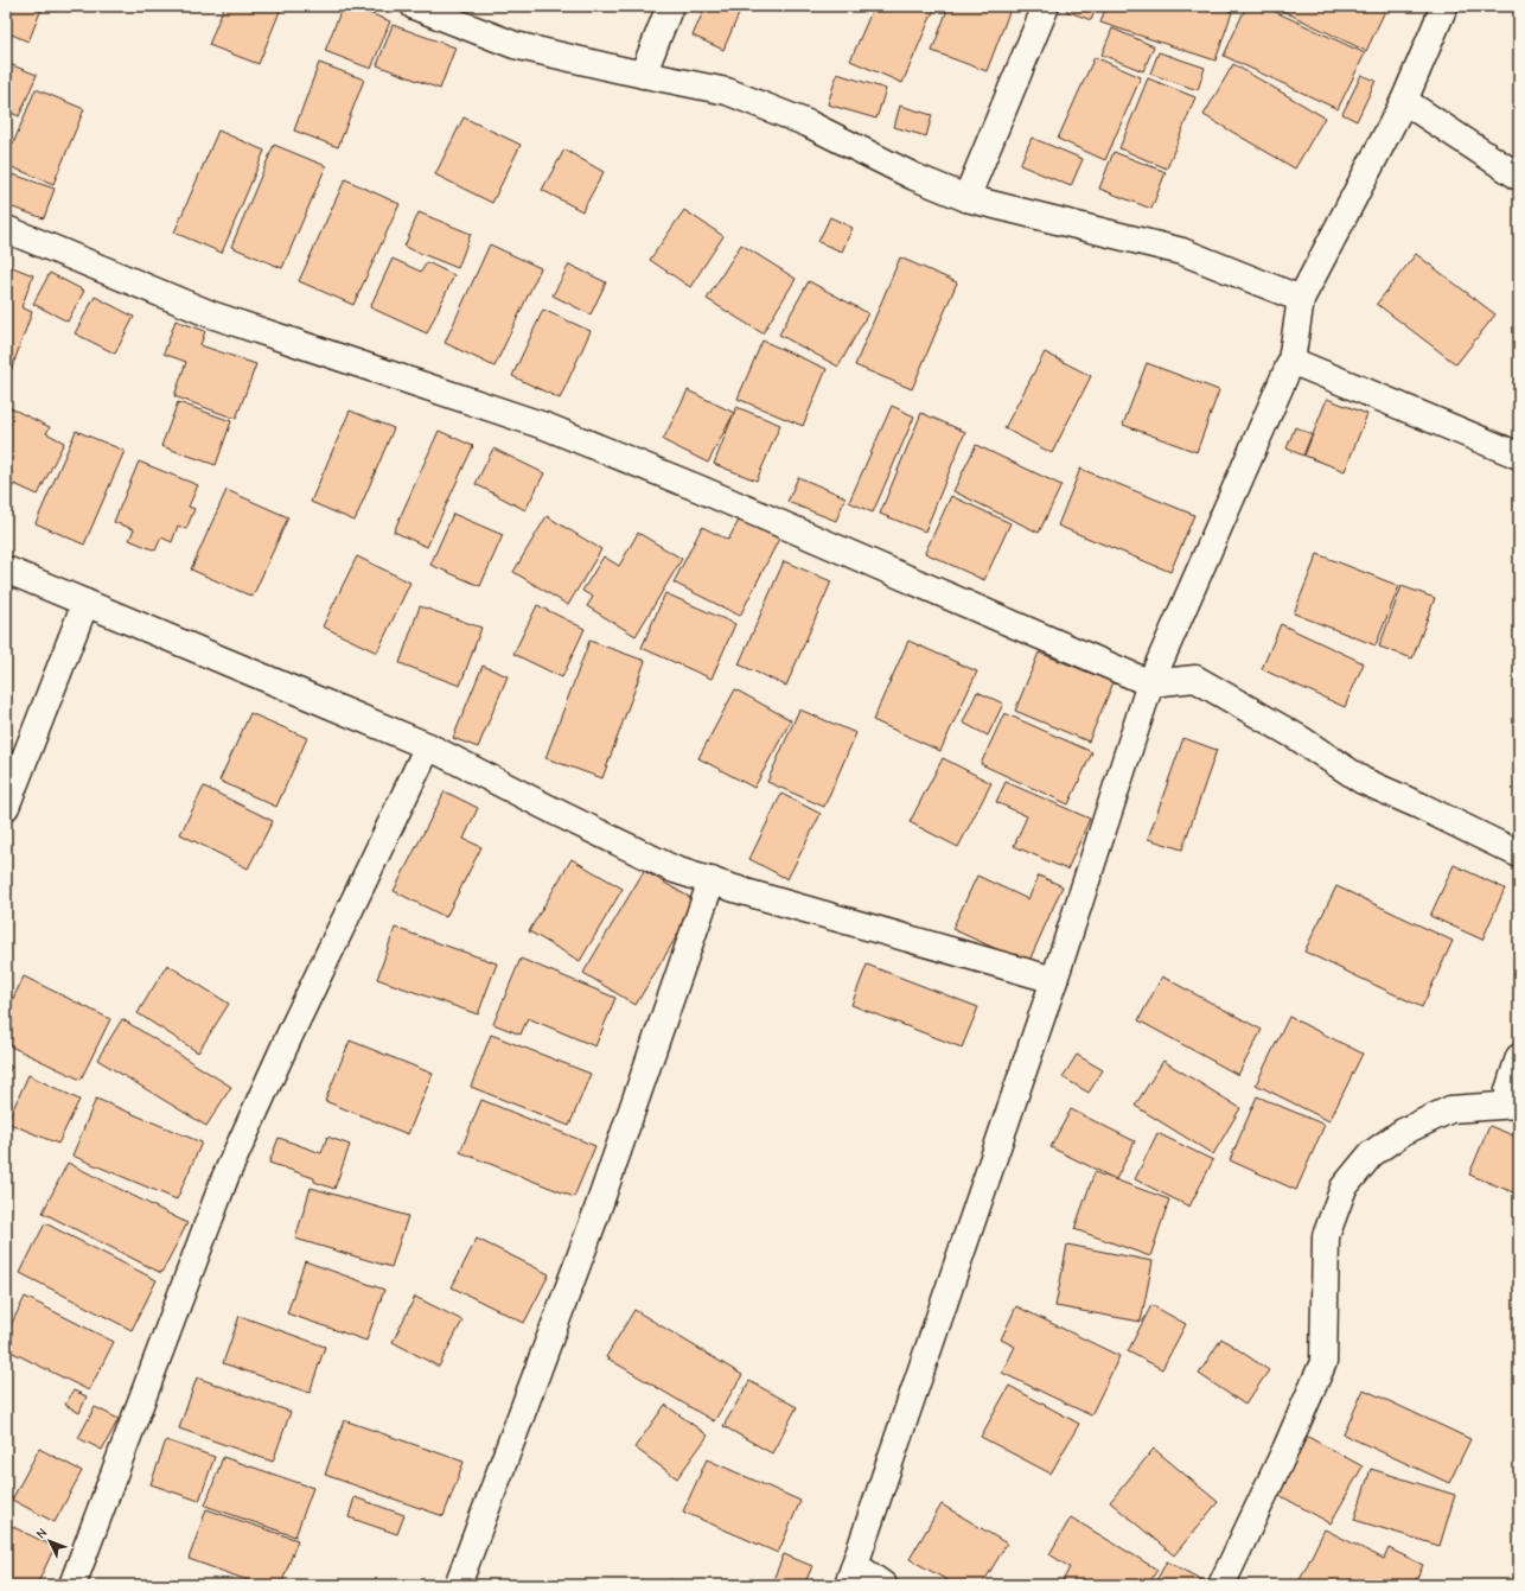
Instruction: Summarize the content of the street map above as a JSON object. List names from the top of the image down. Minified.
{"north":"top left"}
